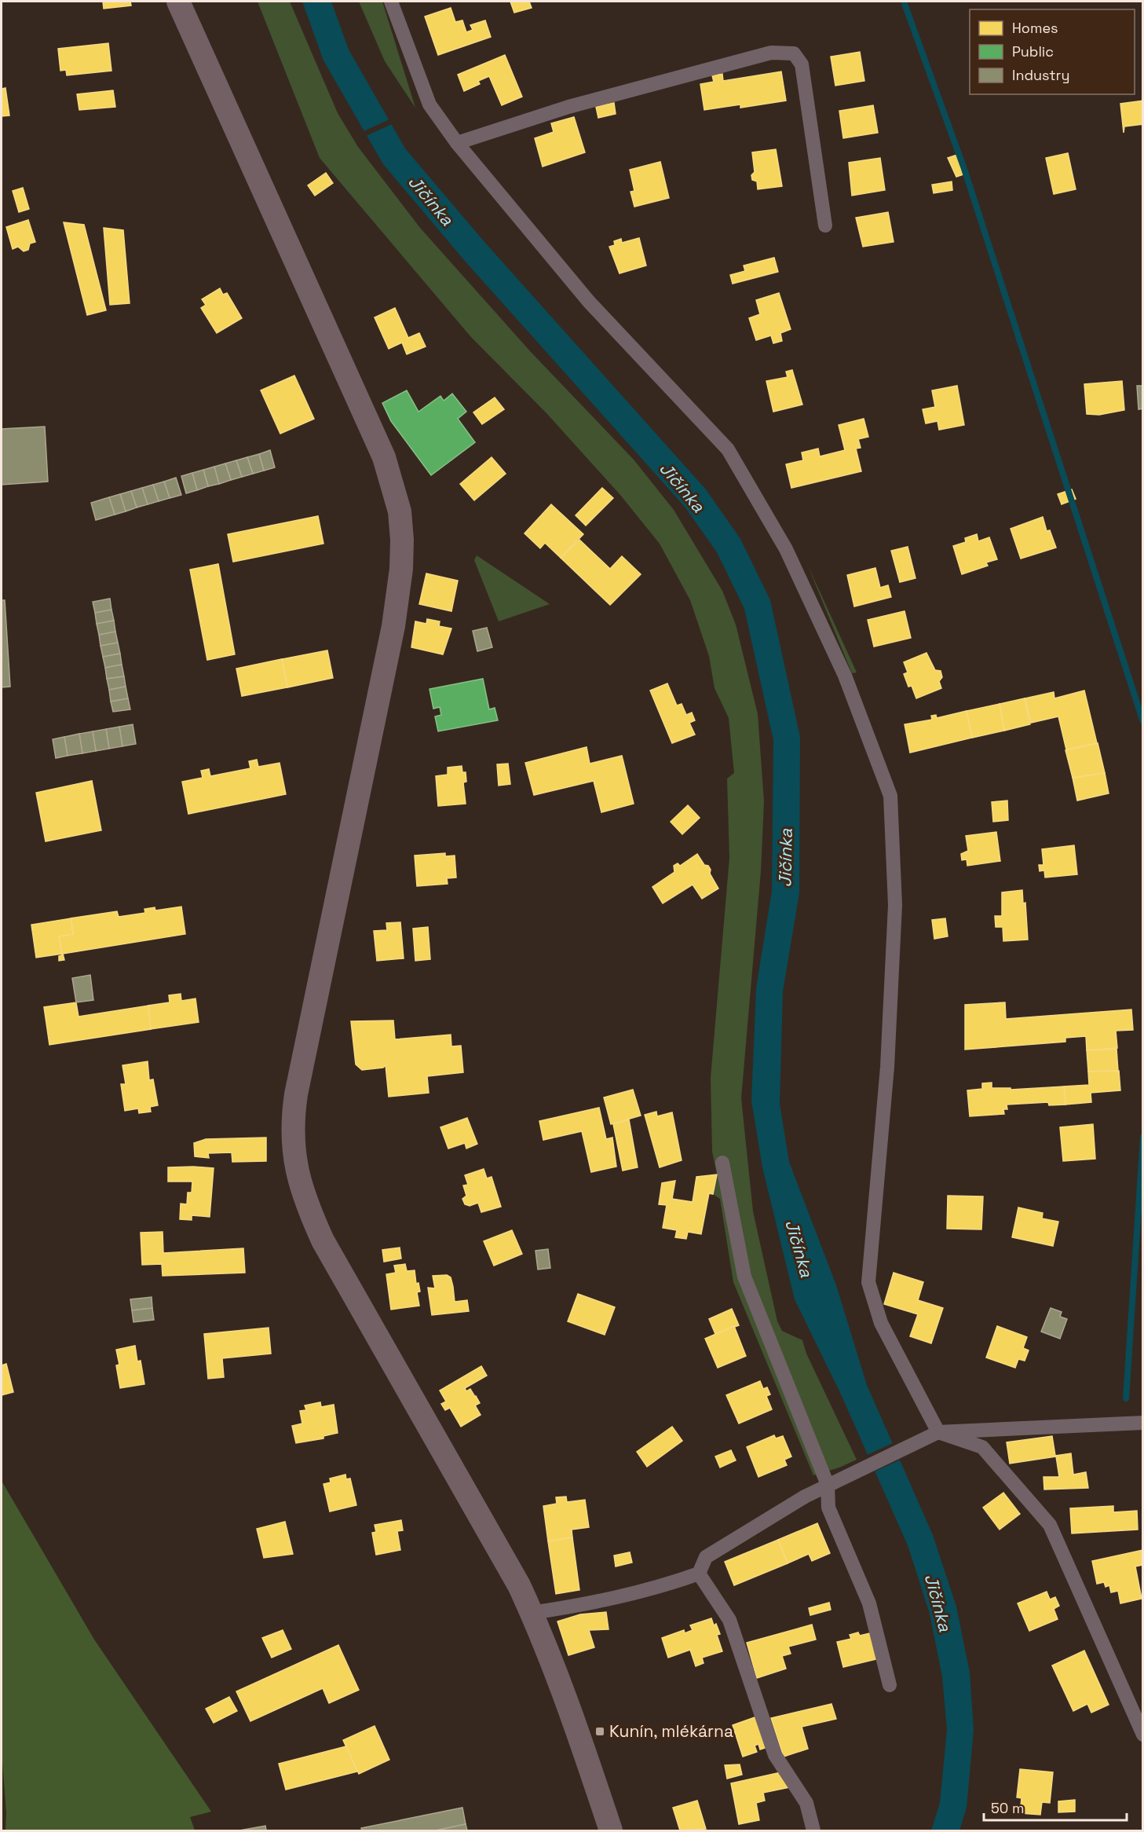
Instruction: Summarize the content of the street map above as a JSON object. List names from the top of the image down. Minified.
{"water":["Jičínka"],"places":{"transit":["Kunín, mlékárna"]},"legend":["Homes","Public","Industry"],"scale_bar":"50 m"}
